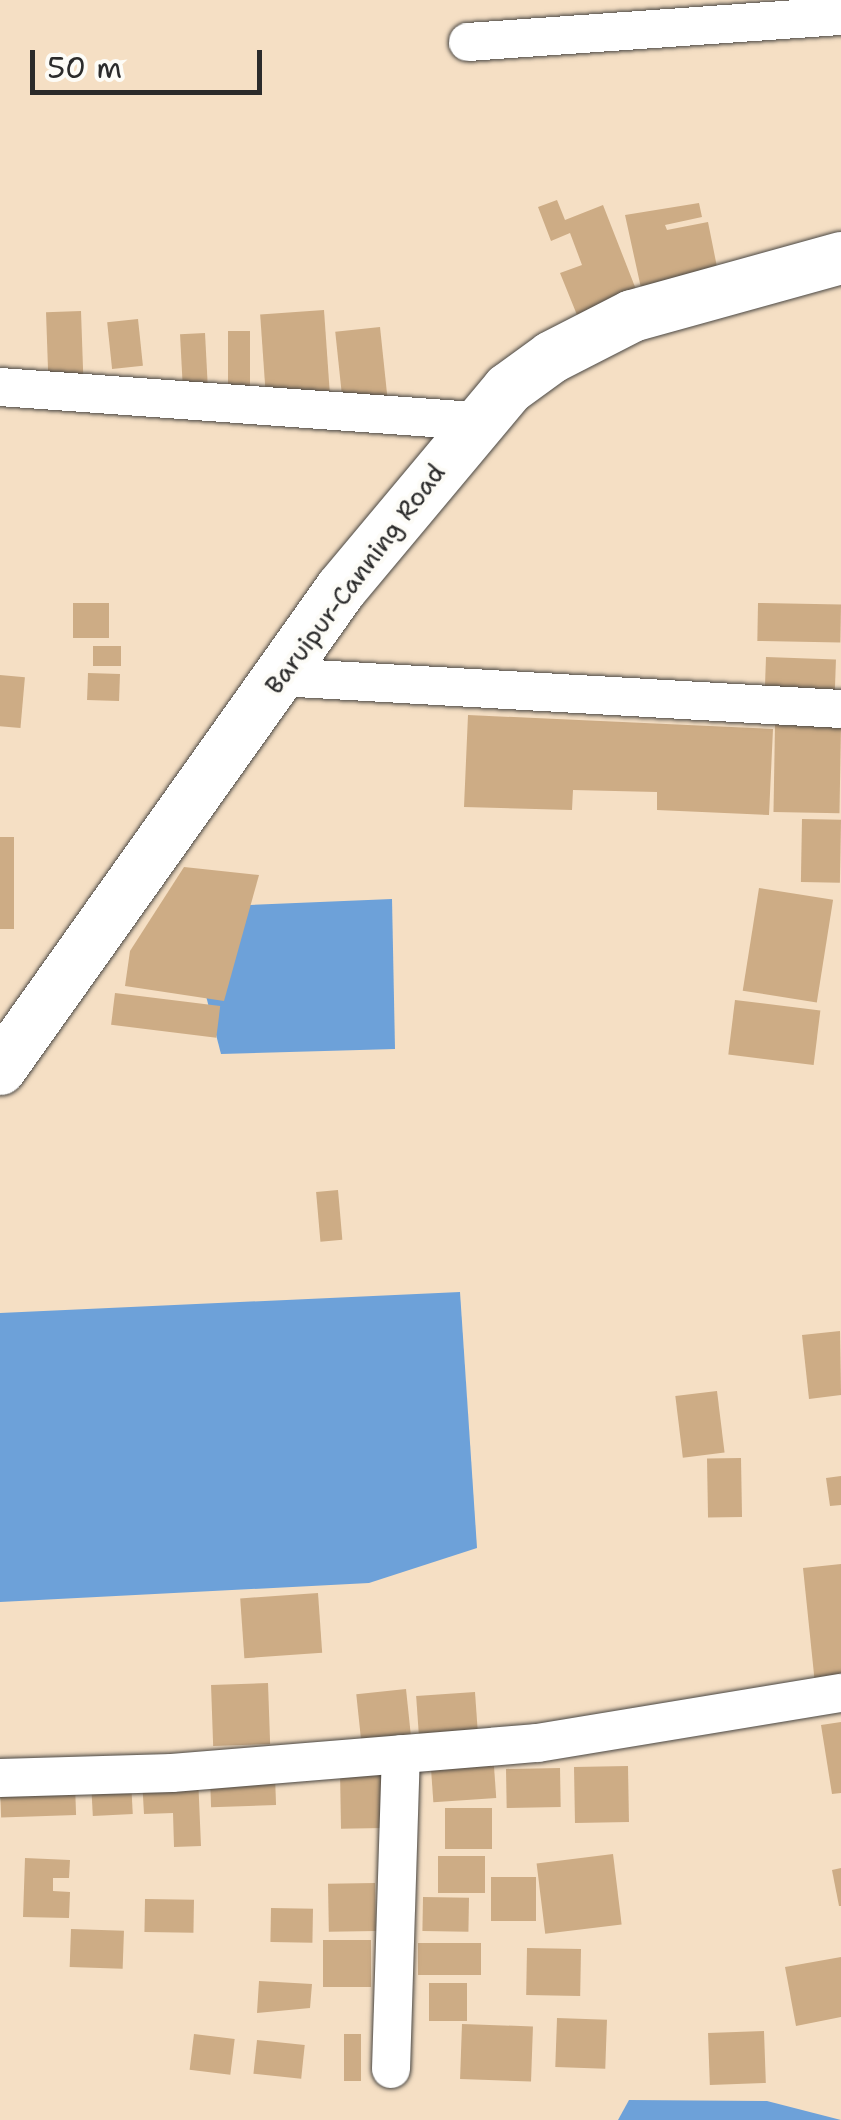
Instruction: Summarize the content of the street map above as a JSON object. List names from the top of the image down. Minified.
{"streets":{"main road":["Baruipur-Canning Road"]},"scale_bar":"50 m"}
